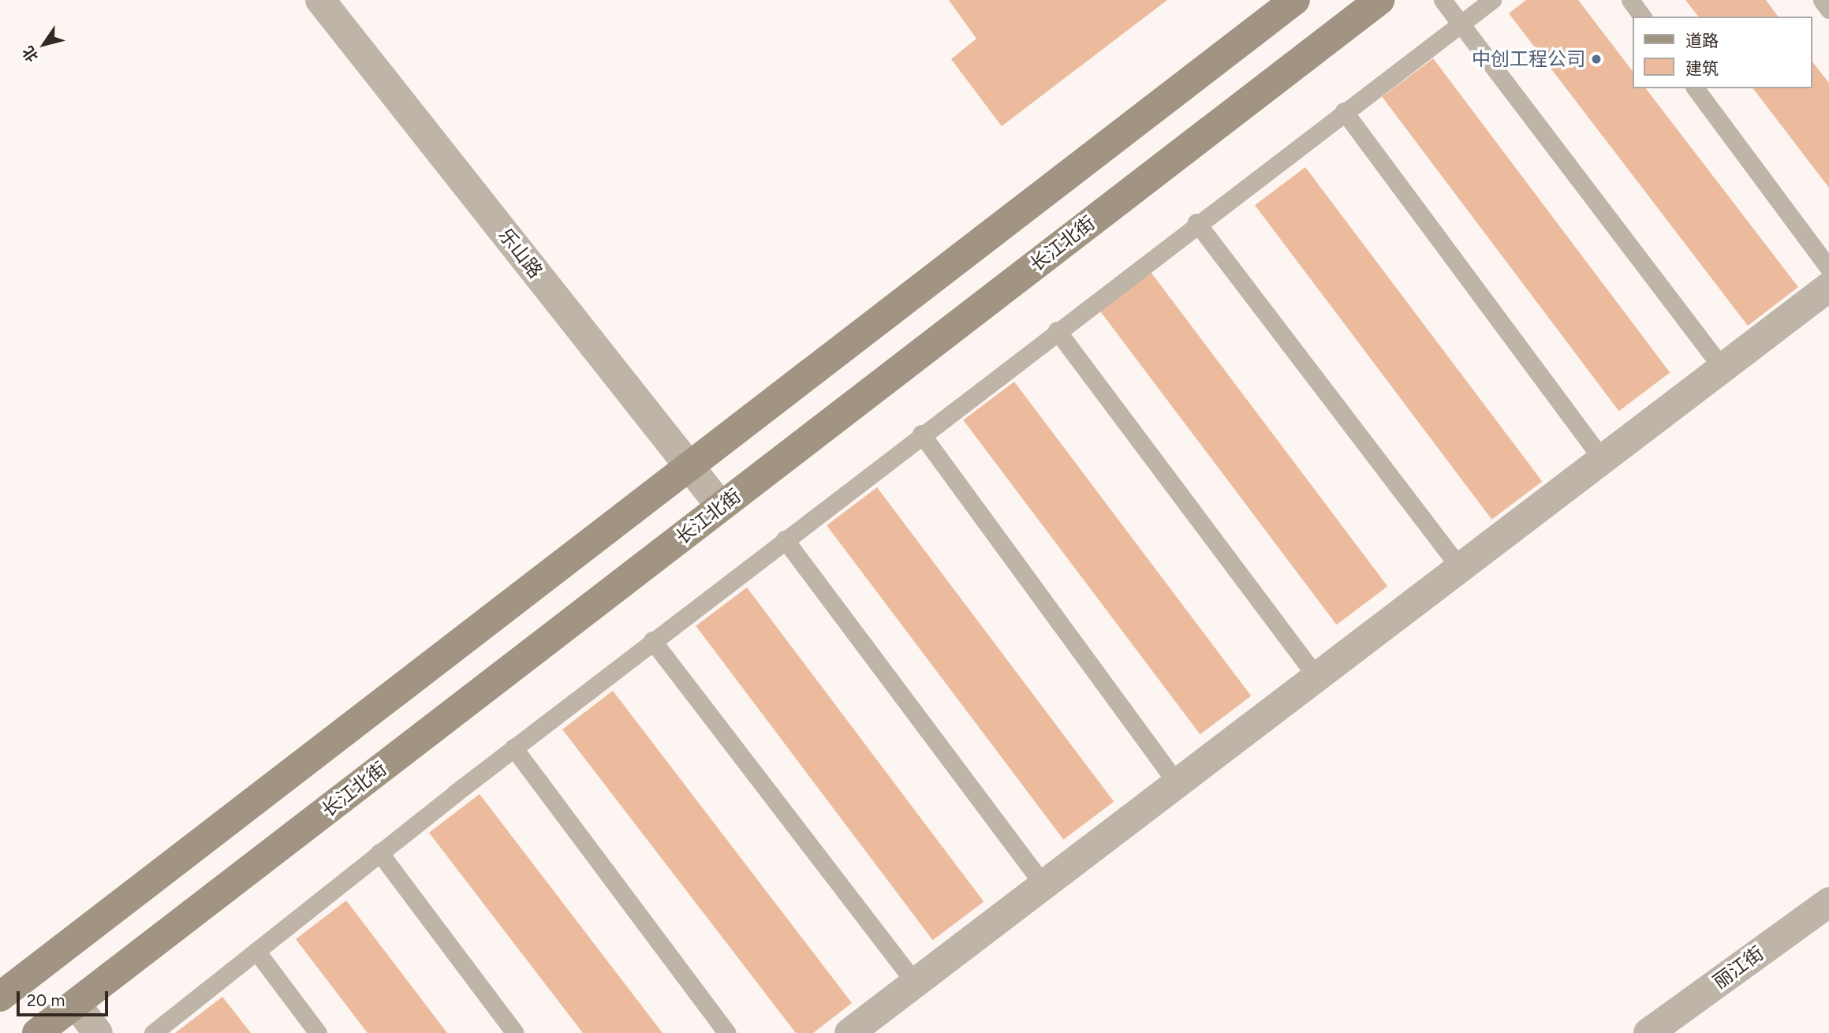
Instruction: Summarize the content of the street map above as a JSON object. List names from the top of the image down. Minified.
{"streets":{"main road":["长江北街"],"street":["乐山路","丽江街"]},"crossings":[["长江北街","乐山路"]],"places":["中创工程公司"],"legend":["道路","建筑"],"scale_bar":"20 m","north":"bottom left"}
